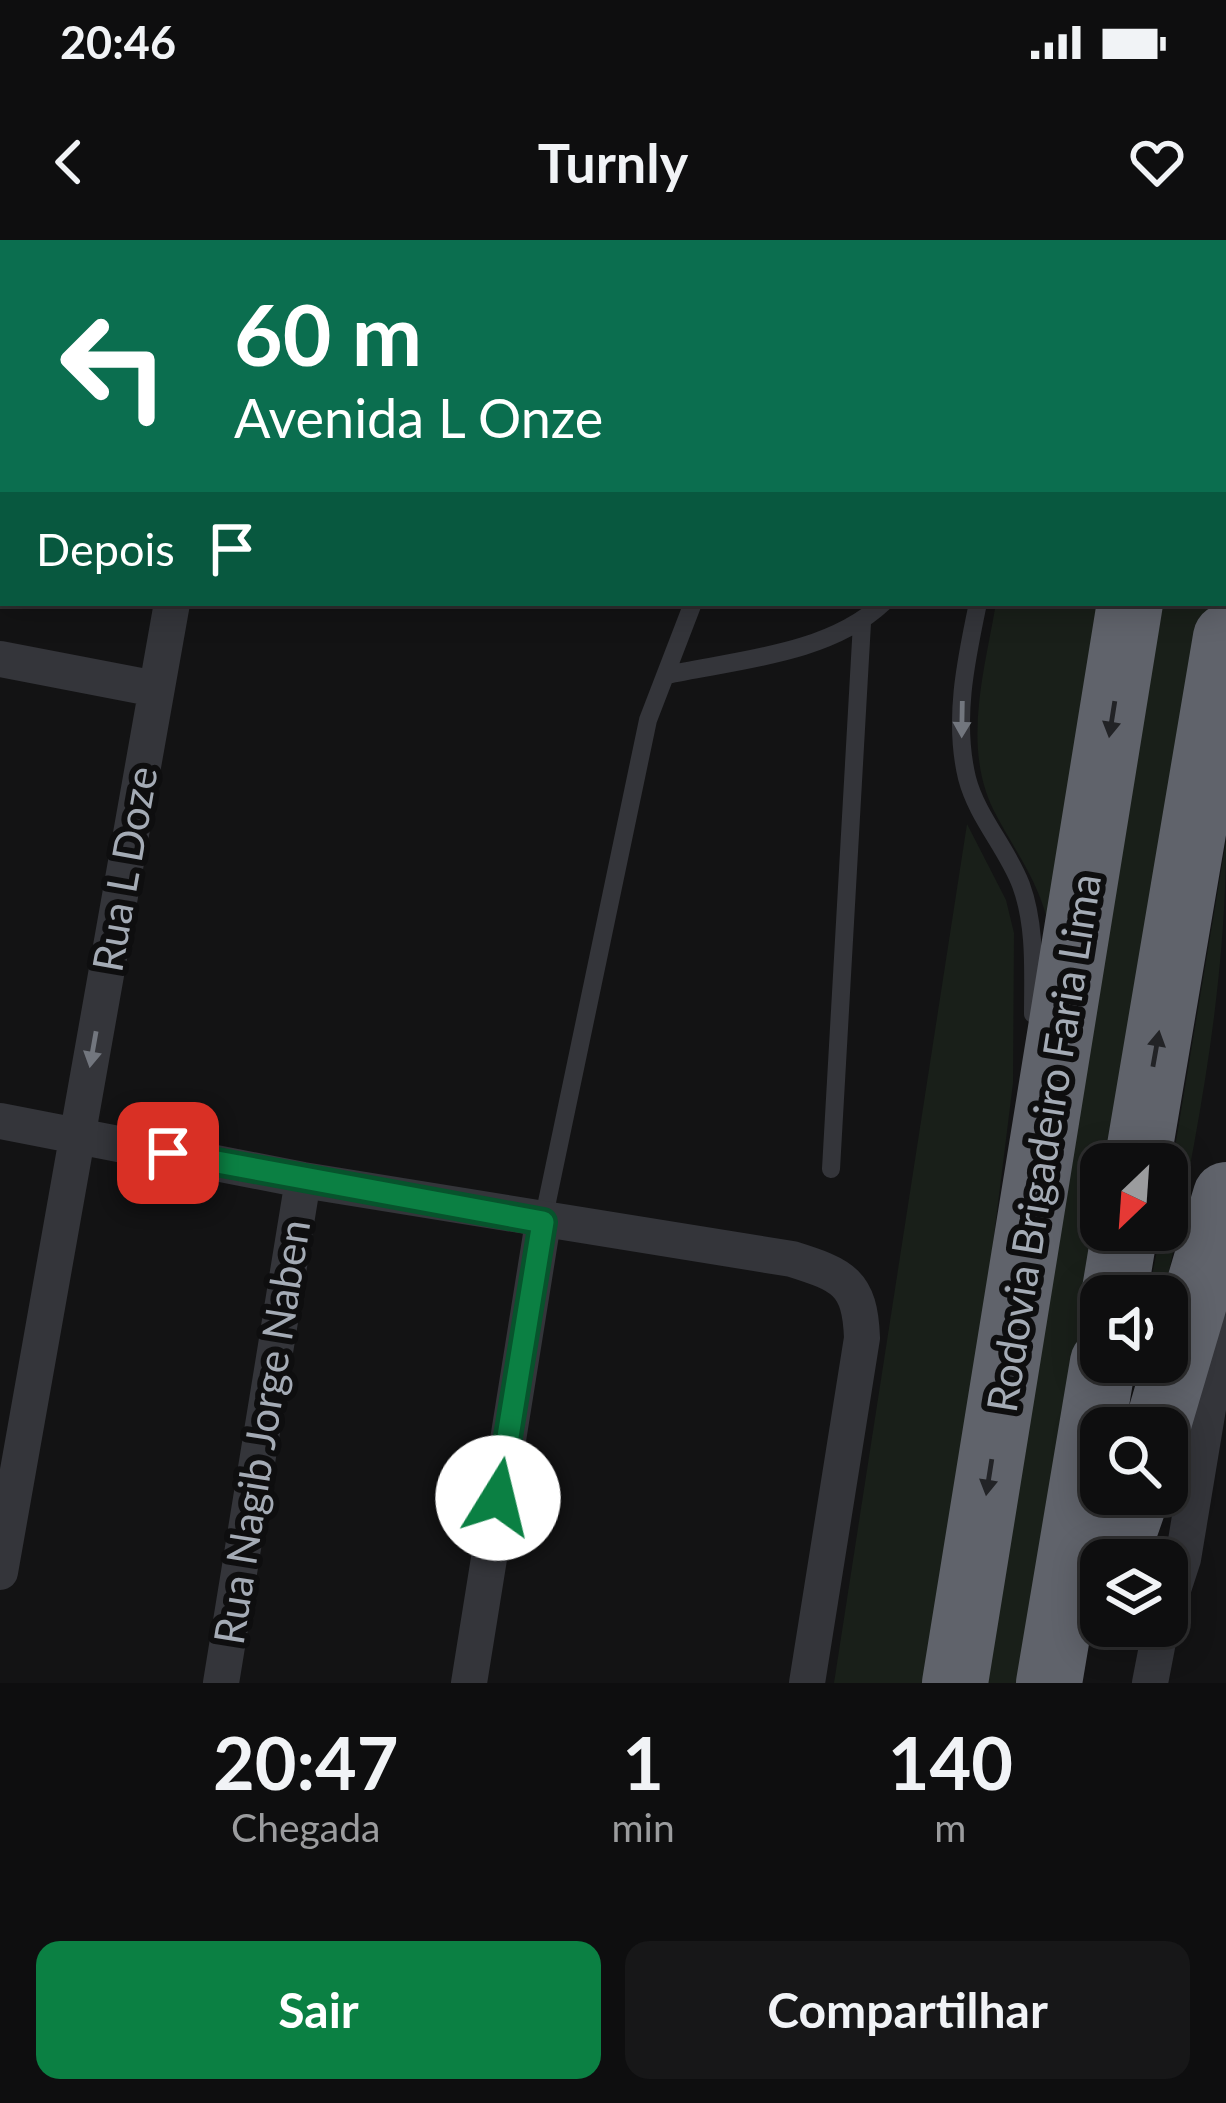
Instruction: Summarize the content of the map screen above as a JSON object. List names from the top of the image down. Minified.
{"streets":{"highway":["Rodovia Brigadeiro Faria Lima"],"street":["Rua L Doze","Rua Nagib Jorge Naben"]},"one_way":["Rua L Doze"],"north":"bottom left","page":{"status":"20:46","header":"Turnly","turn":["60 m","Avenida L Onze"],"then":"Depois","eta":["20:47","Chegada","1","min","140","m"],"buttons":["Sair","Compartilhar"]}}
